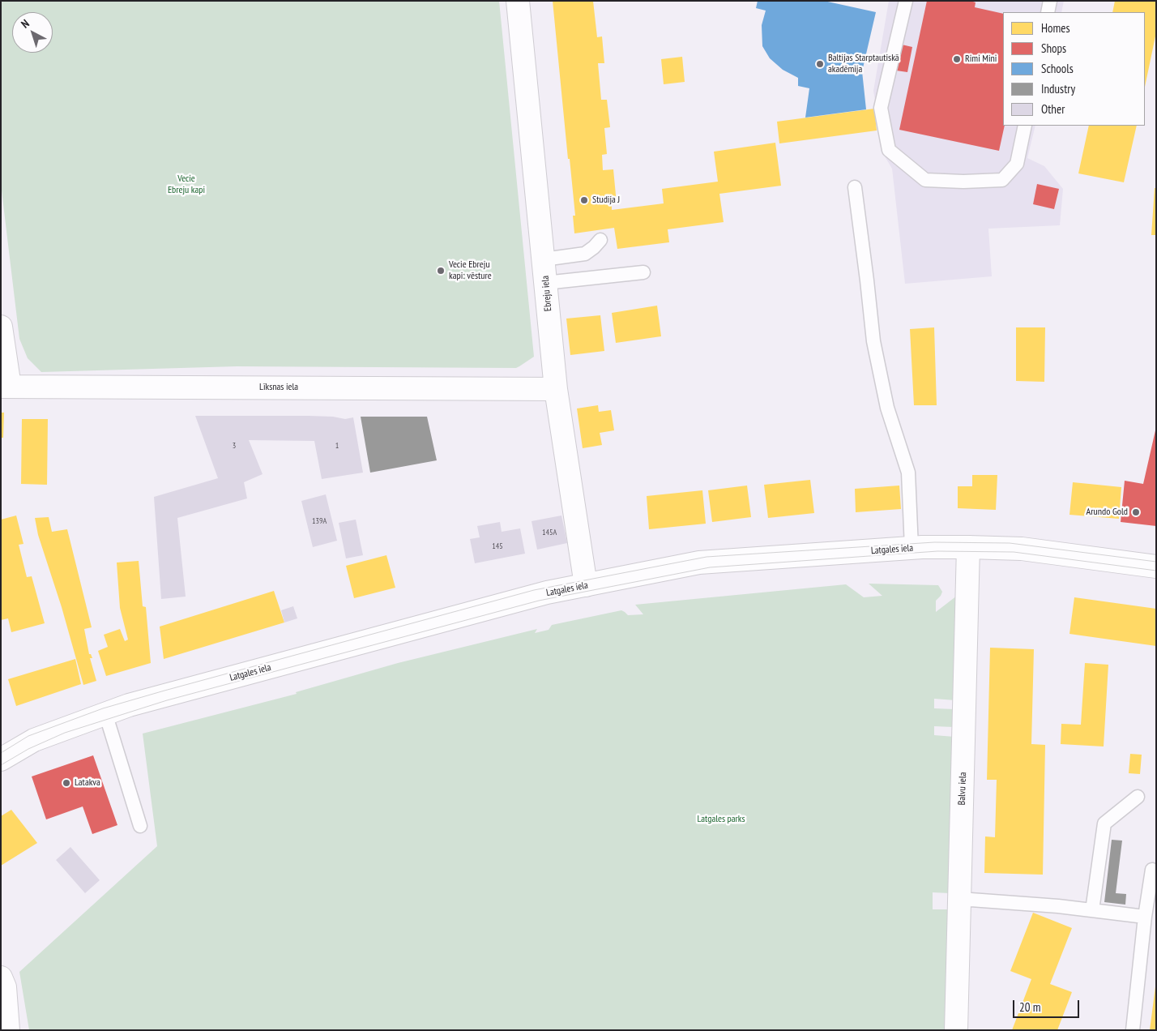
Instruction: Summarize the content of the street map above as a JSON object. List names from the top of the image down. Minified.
{"streets":{"street":["Ebreju iela","Līksnas iela","Latgales iela","Balvu iela"]},"crossings":[["Ebreju iela","Līksnas iela"],["Ebreju iela","Latgales iela"],["Latgales iela","Balvu iela"]],"parks":["Vecie Ebreju kapi","Latgales parks"],"places":["Rimi Mini","Baltijas Starptautiskā akadēmija","Studija J","Vecie Ebreju kapi: vēsture","Arundo Gold","Latakva"],"house_numbers":["3","1","139A","145A","145"],"legend":["Homes","Shops","Schools","Industry","Other"],"scale_bar":"20 m","north":"top left"}
